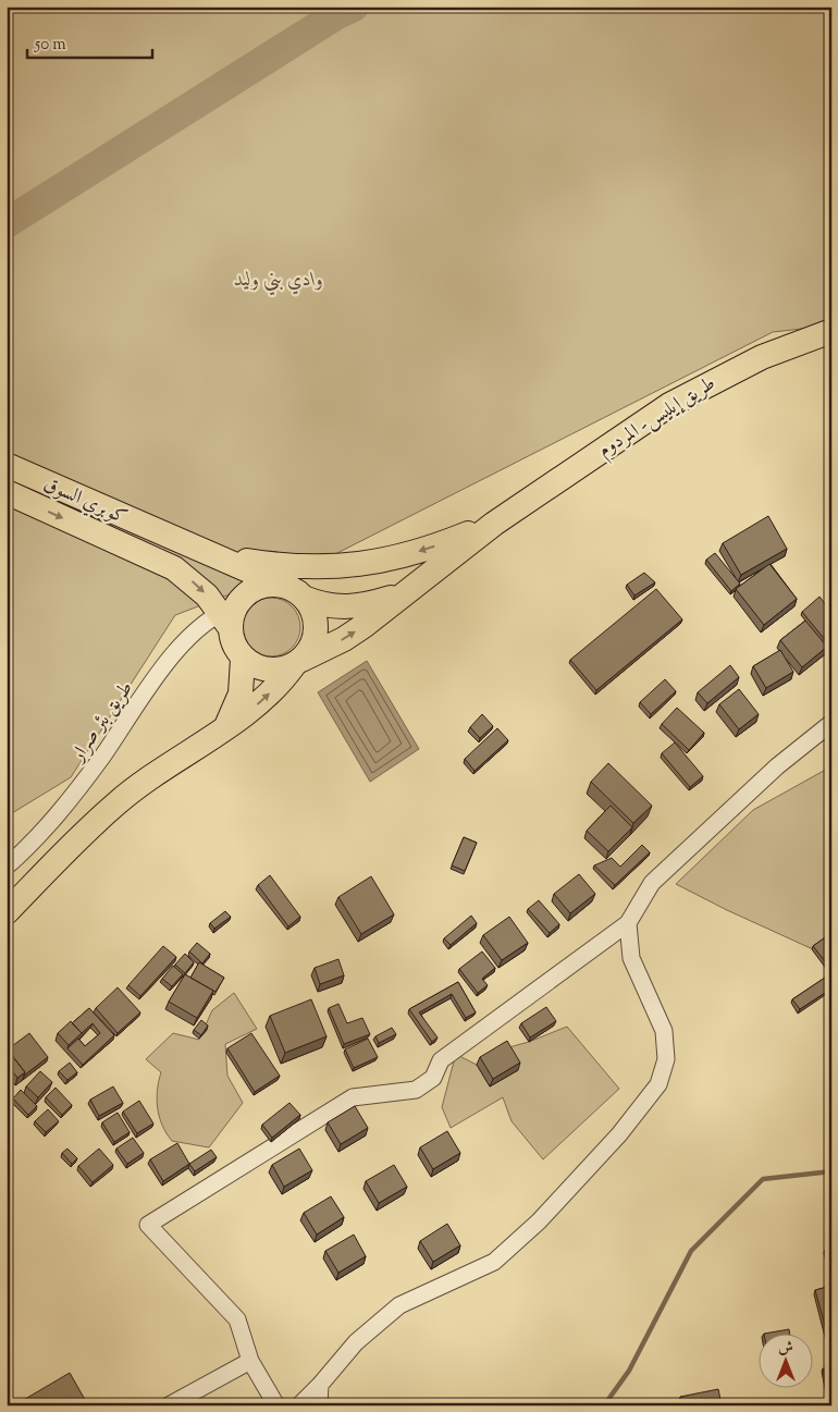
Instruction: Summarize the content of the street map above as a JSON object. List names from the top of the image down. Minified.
{"streets":{"highway":["طريق إيليس- المردوم","كوبري السوق"],"street":["طريق بئر صرار"]},"crossings":[["كوبري السوق","طريق بئر صرار"]],"parks":["وادي بني وليد"],"scale_bar":"50 m","north":"top"}
